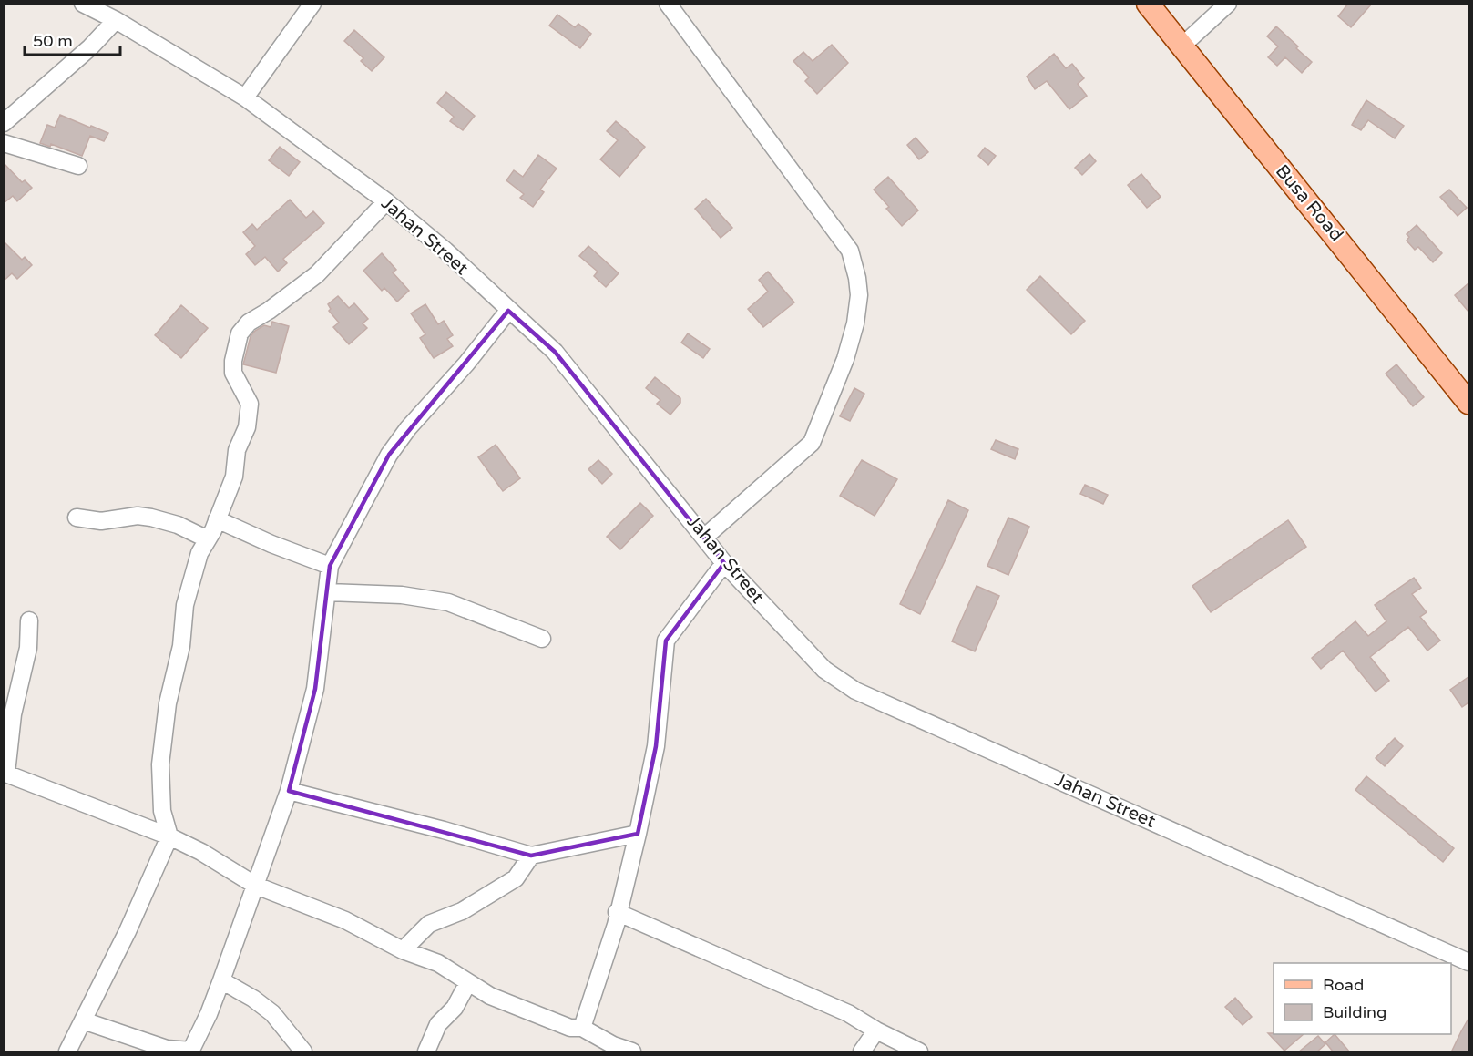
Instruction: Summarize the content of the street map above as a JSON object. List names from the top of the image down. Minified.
{"streets":{"main road":["Busa Road"],"street":["Jahan Street"]},"legend":["Road","Building"],"scale_bar":"50 m"}
